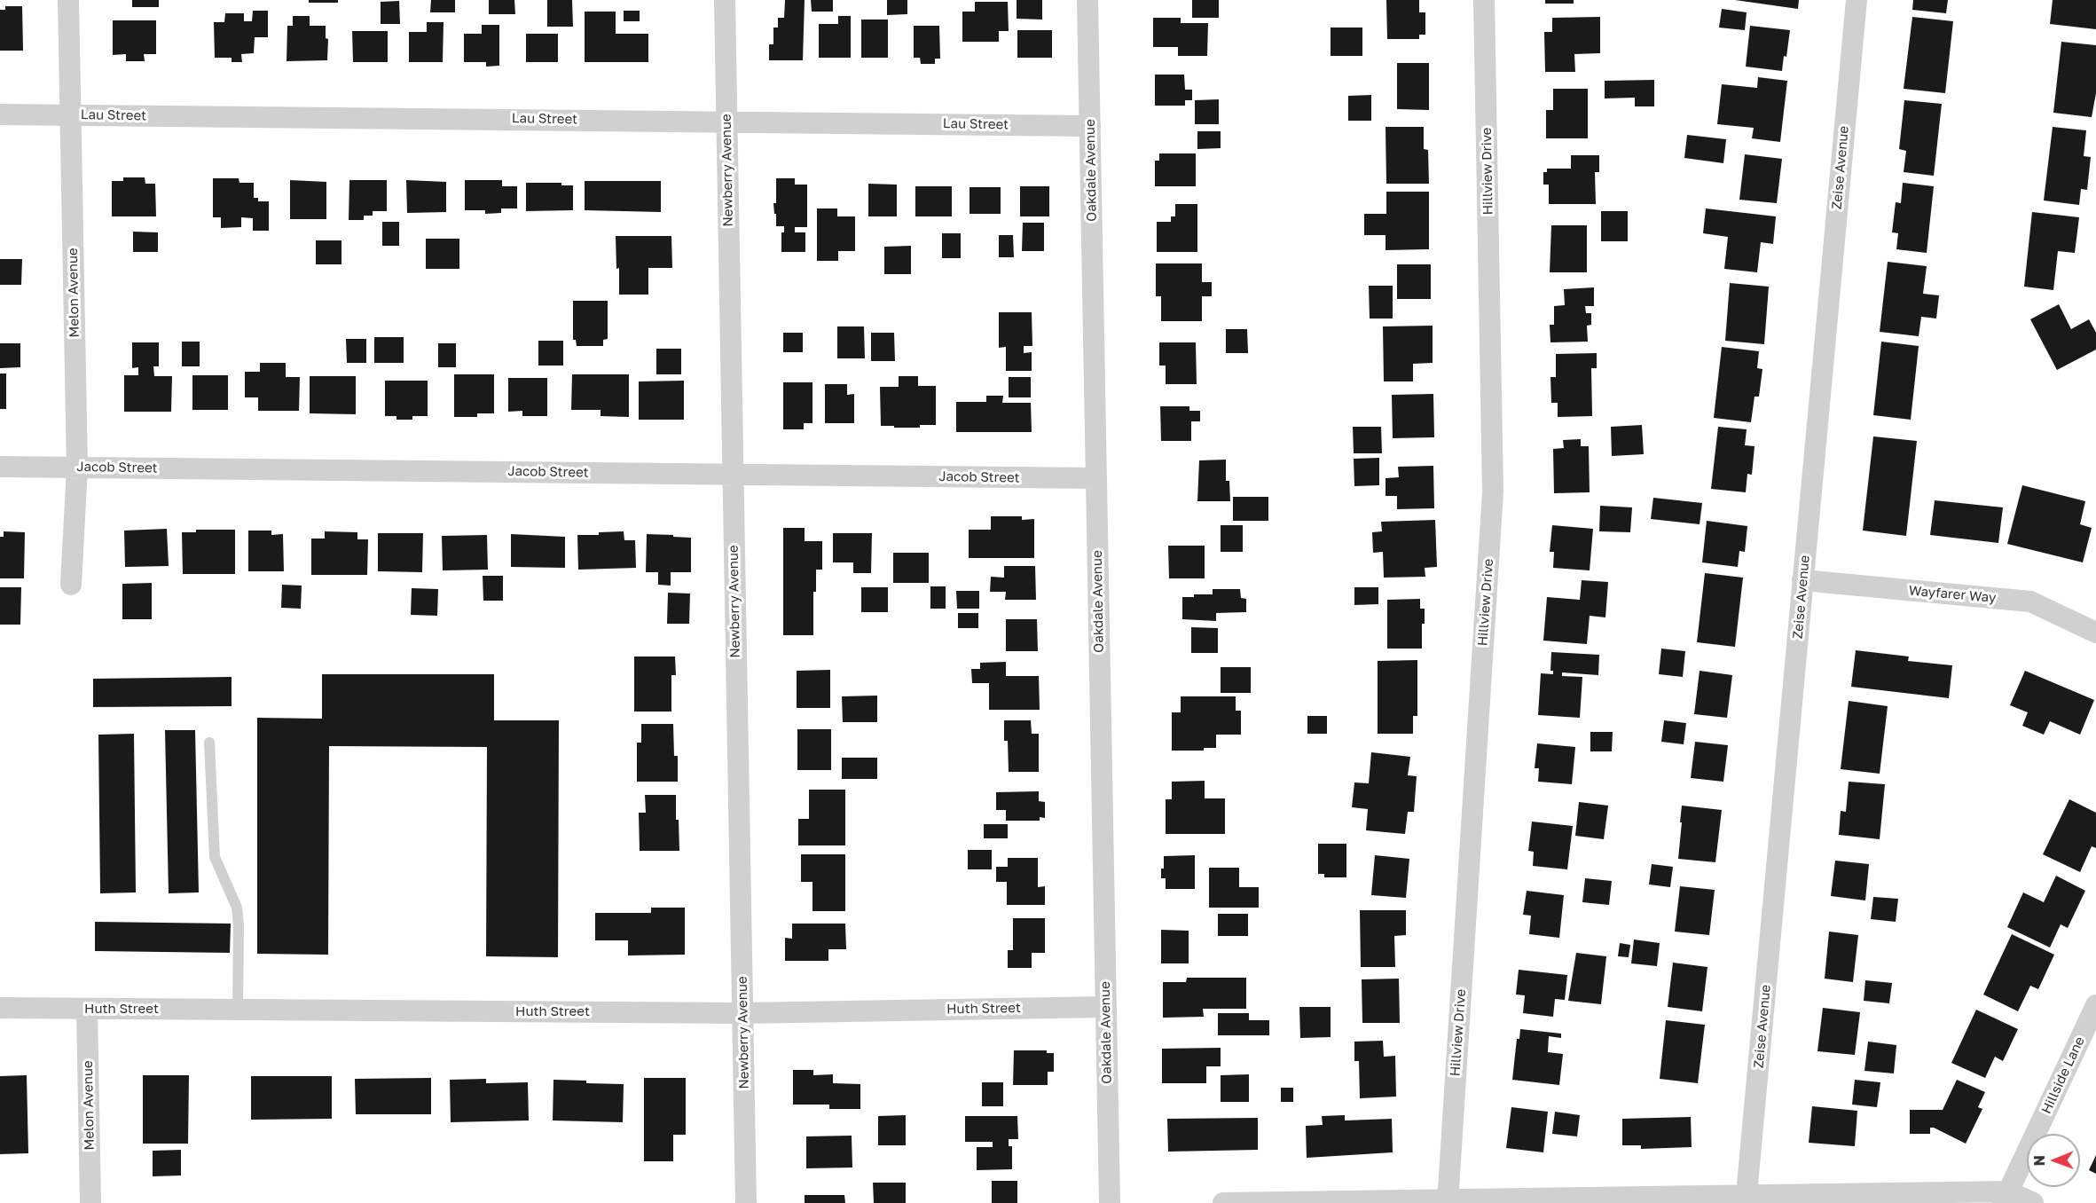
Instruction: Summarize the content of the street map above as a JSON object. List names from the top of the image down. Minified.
{"streets":{"street":["Lau Street","Zeise Avenue","Newberry Avenue","Oakdale Avenue","Hillview Drive","Melon Avenue","Jacob Street","Wayfarer Way","Huth Street","Hillside Lane"]},"crossings":[["Lau Street","Newberry Avenue"],["Lau Street","Oakdale Avenue"],["Lau Street","Melon Avenue"],["Zeise Avenue","Wayfarer Way"],["Newberry Avenue","Jacob Street"],["Newberry Avenue","Huth Street"],["Oakdale Avenue","Jacob Street"],["Oakdale Avenue","Huth Street"],["Melon Avenue","Jacob Street"],["Melon Avenue","Huth Street"]],"north":"left"}
